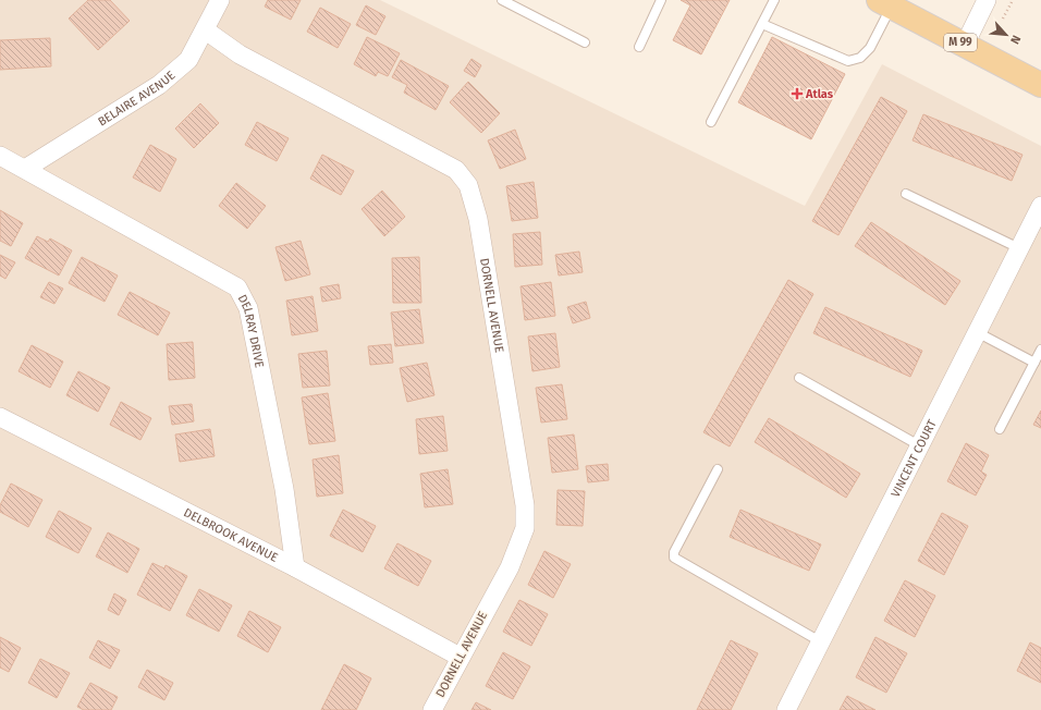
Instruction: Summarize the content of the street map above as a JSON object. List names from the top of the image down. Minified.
{"streets":{"main road":["M 99"],"street":["BELAIRE AVENUE","DORNELL AVENUE","DELRAY DRIVE","VINCENT COURT","DELBROOK AVENUE"]},"crossings":[["BELAIRE AVENUE","DORNELL AVENUE"],["BELAIRE AVENUE","DELRAY DRIVE"],["DORNELL AVENUE","DELBROOK AVENUE"],["DELRAY DRIVE","DELBROOK AVENUE"]],"places":{"health":["Atlas"]},"north":"bottom right"}
